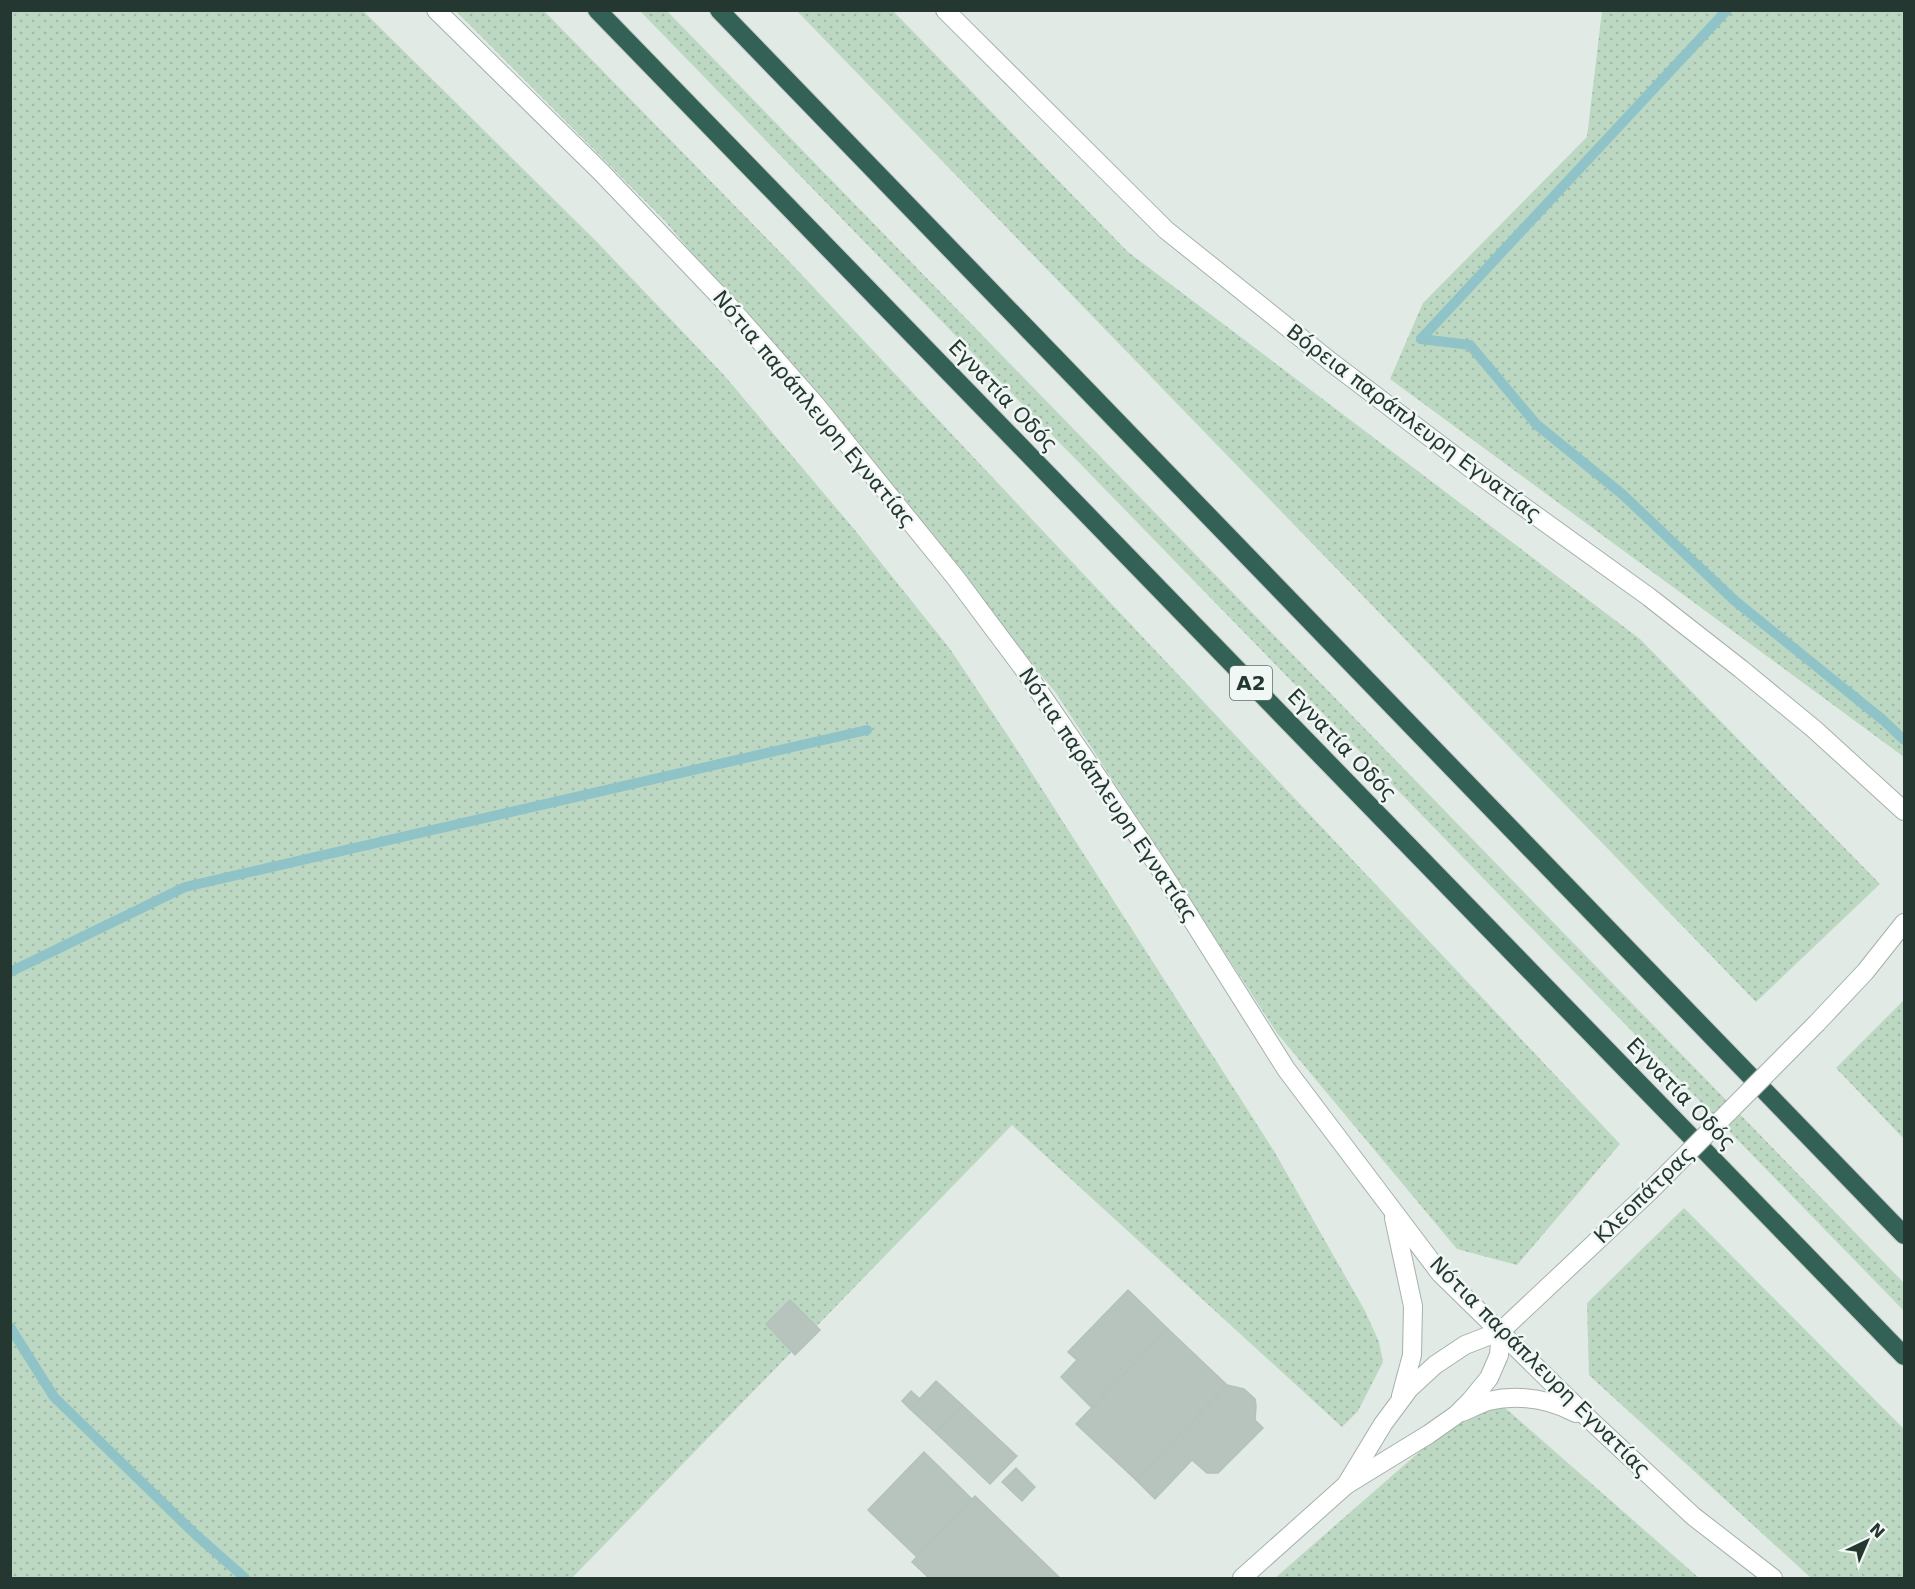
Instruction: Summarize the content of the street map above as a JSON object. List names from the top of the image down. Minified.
{"streets":{"highway":["Εγνατία Οδός","Α2"],"street":["Νότια παράπλευρη Εγνατίας","Βόρεια παράπλευρη Εγνατίας","Κλεοπάτρας"]},"crossings":[["Νότια παράπλευρη Εγνατίας","Κλεοπάτρας"]],"north":"top right"}
